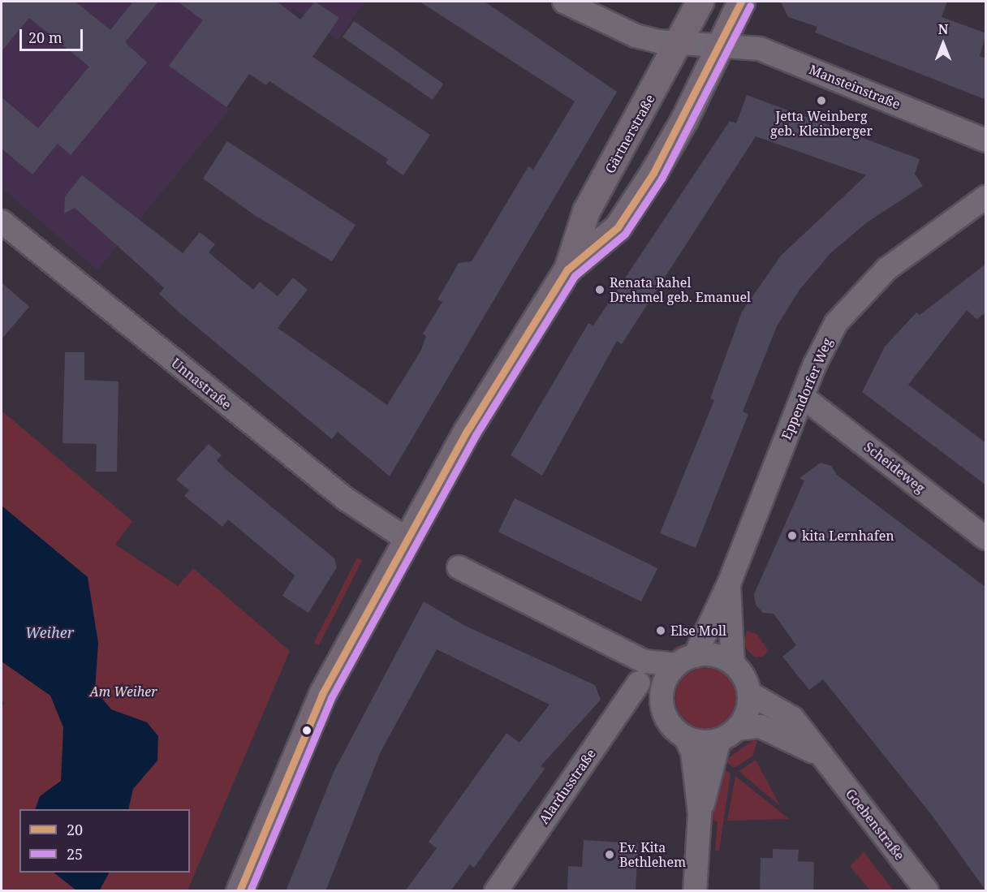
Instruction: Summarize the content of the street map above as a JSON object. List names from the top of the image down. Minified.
{"streets":{"main road":["Gärtnerstraße"],"street":["Mansteinstraße","Unnastraße","Eppendorfer Weg","Scheideweg","Alardusstraße","Goebenstraße"]},"crossings":[["Mansteinstraße","Gärtnerstraße"],["Gärtnerstraße","Unnastraße"],["Eppendorfer Weg","Scheideweg"],["Eppendorfer Weg","Goebenstraße"]],"water":["Weiher"],"parks":["Am Weiher"],"places":["Jetta Weinberg geb. Kleinberger","Renata Rahel Drehmel geb. Emanuel","kita Lernhafen","Else Moll","Ev. Kita Bethlehem"],"lines":["transit line 20","transit line 25"],"legend":["20","25"],"scale_bar":"20 m","north":"top"}
